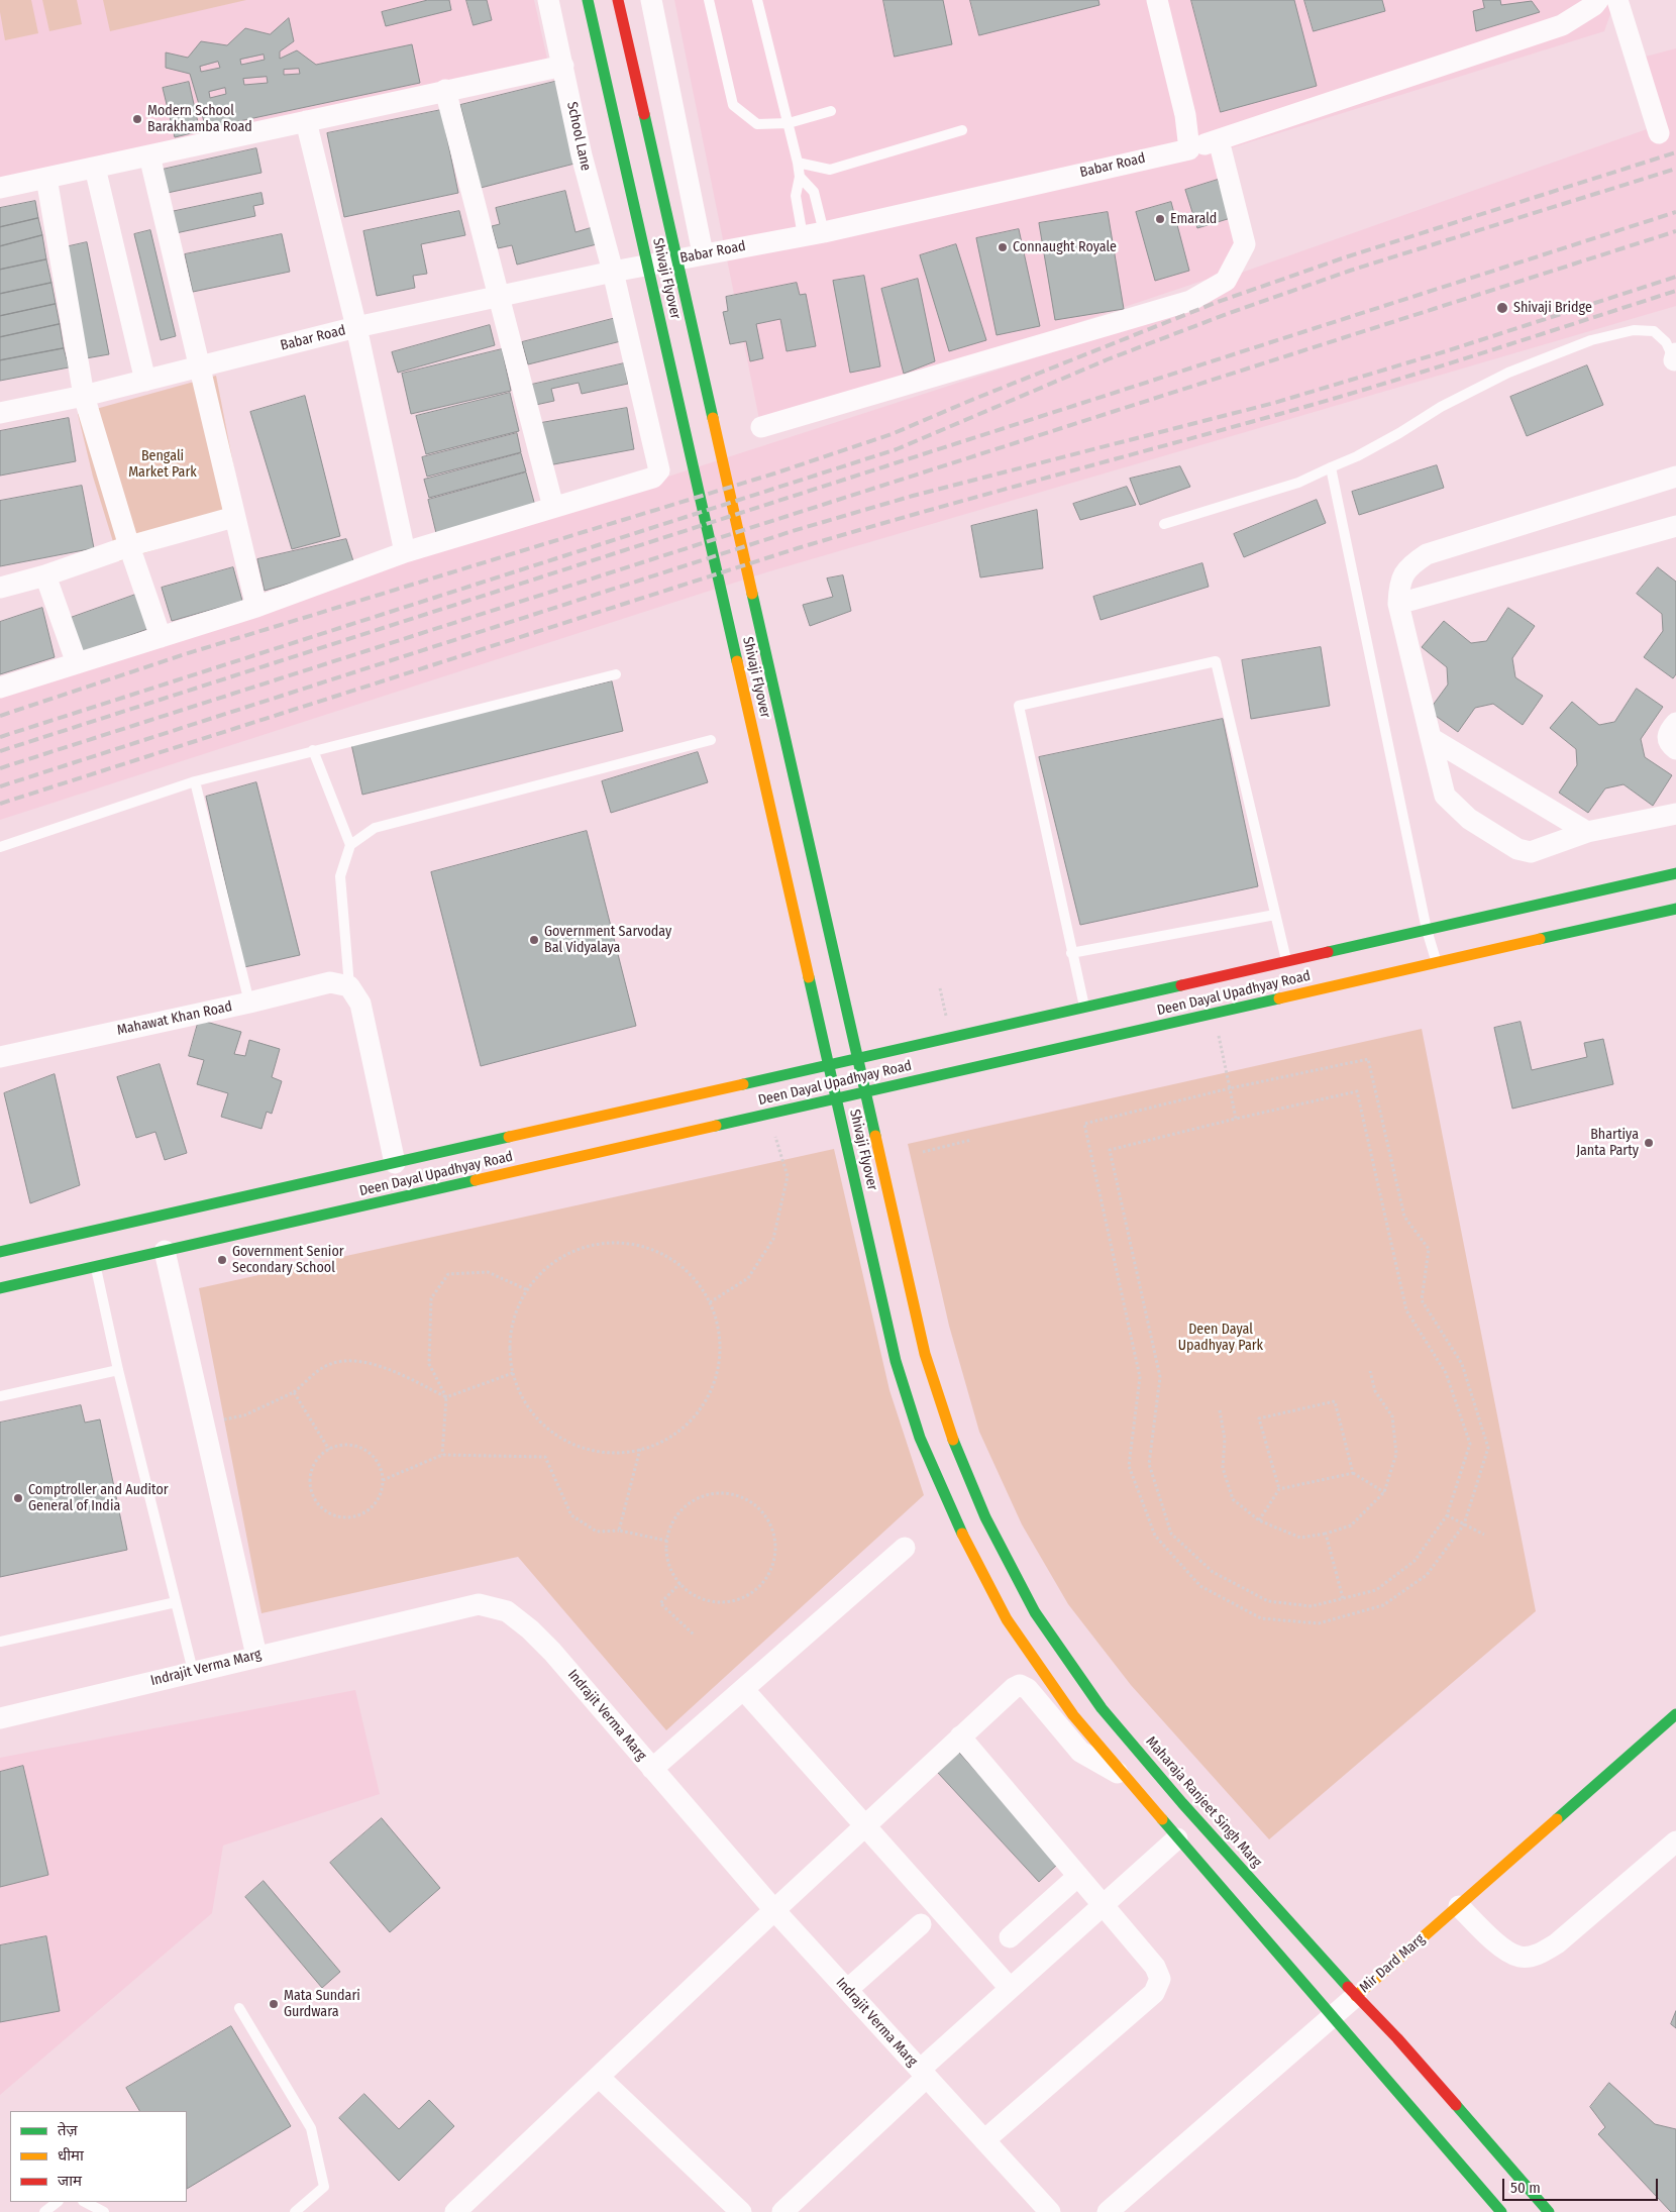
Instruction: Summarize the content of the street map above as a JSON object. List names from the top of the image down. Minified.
{"streets":{"main road":["Shivaji Flyover","Deen Dayal Upadhyay Road","Maharaja Ranjeet Singh Marg","Mir Dard Marg"],"street":["School Lane","Babar Road","Mahawat Khan Road","Indrajit Verma Marg"]},"crossings":[["School Lane","Babar Road"],["Shivaji Flyover","Maharaja Ranjeet Singh Marg"],["Maharaja Ranjeet Singh Marg","Mir Dard Marg"]],"parks":["Bengali Market Park","Deen Dayal Upadhyay Park"],"places":["Modern School Barakhamba Road","Emarald","Connaught Royale","Shivaji Bridge","Government Sarvoday Bal Vidyalaya","Bhartiya Janta Party","Government Senior Secondary School","Comptroller and Auditor General of India","Mata Sundari Gurdwara"],"legend":["तेज़","धीमा","जाम"],"scale_bar":"50 m"}
